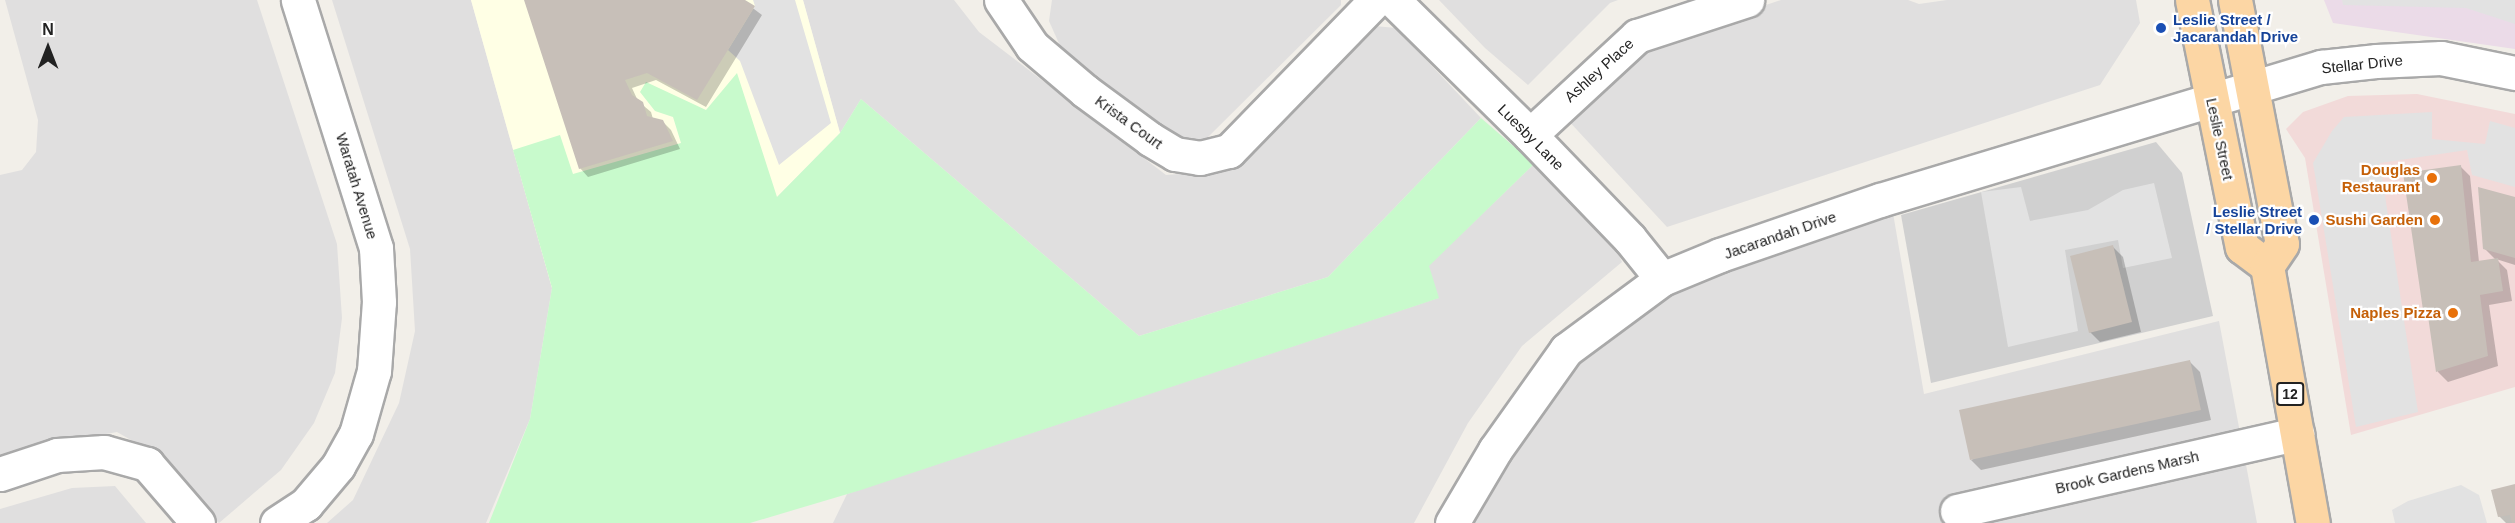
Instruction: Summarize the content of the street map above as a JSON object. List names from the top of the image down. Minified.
{"streets":{"main road":["Leslie Street","12"],"street":["Stellar Drive","Ashley Place","Krista Court","Luesby Lane","Waratah Avenue","Jacarandah Drive","Brook Gardens Marsh"]},"crossings":[["Stellar Drive","Leslie Street"],["Stellar Drive","Jacarandah Drive"],["Ashley Place","Luesby Lane"],["Luesby Lane","Jacarandah Drive"],["Leslie Street","Jacarandah Drive"],["Leslie Street","12"],["12","Brook Gardens Marsh"]],"places":["Leslie Street / Jacarandah Drive","Douglas Restaurant","Leslie Street / Stellar Drive","Sushi Garden","Naples Pizza"],"north":"top"}
